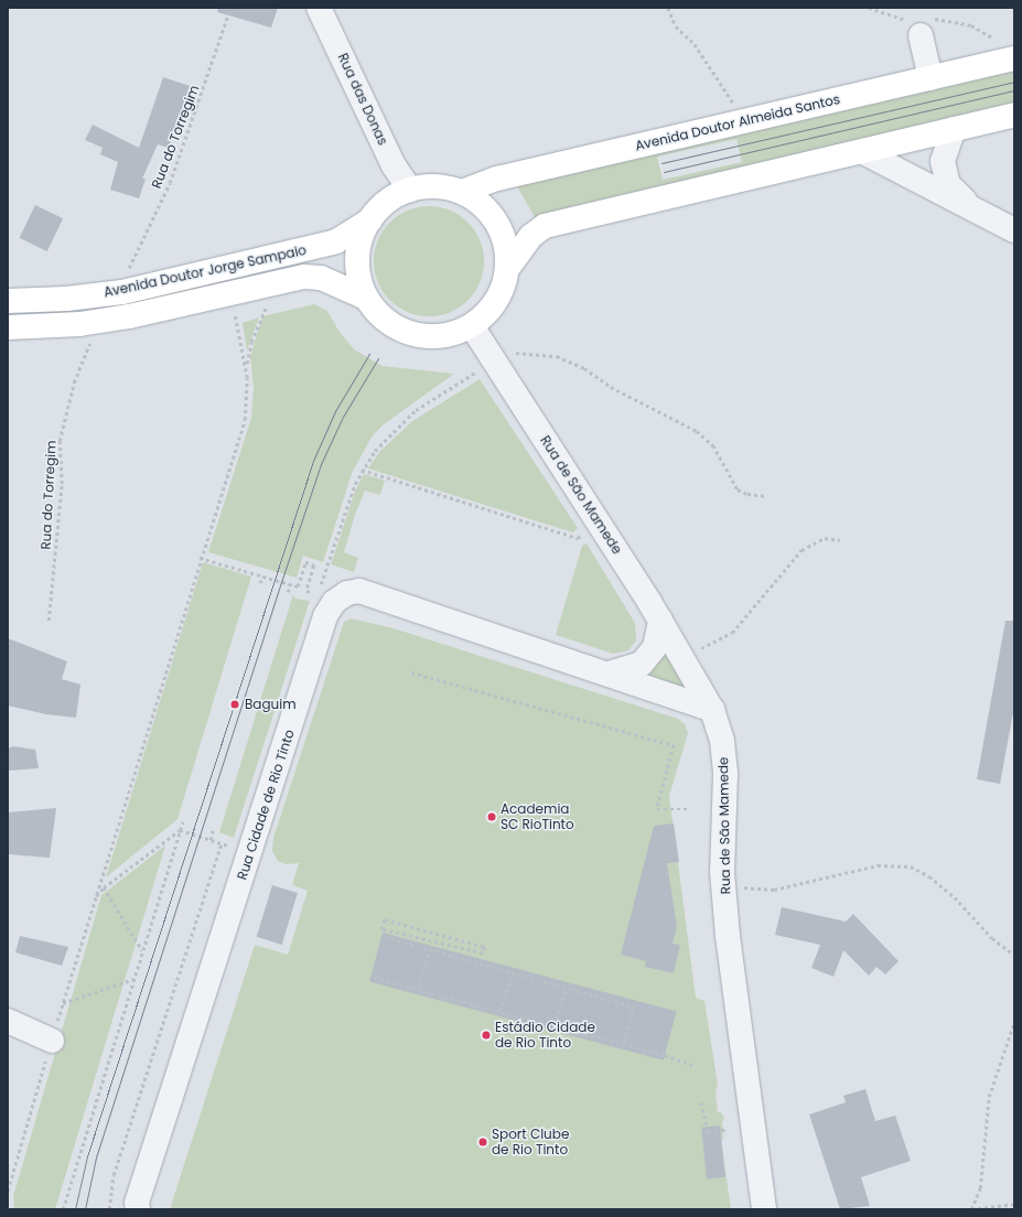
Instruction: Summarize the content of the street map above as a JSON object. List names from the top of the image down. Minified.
{"streets":{"main road":["Avenida Doutor Almeida Santos","Avenida Doutor Jorge Sampaio"],"street":["Rua das Donas","Rua de São Mamede","Rua Cidade de Rio Tinto"],"path":["Rua do Torregim"]},"crossings":[["Rua das Donas","Avenida Doutor Almeida Santos"],["Rua das Donas","Avenida Doutor Jorge Sampaio"],["Rua das Donas","Rua de São Mamede"],["Avenida Doutor Almeida Santos","Avenida Doutor Jorge Sampaio"],["Avenida Doutor Almeida Santos","Rua de São Mamede"],["Rua do Torregim","Avenida Doutor Jorge Sampaio"],["Avenida Doutor Jorge Sampaio","Rua de São Mamede"],["Rua de São Mamede","Rua Cidade de Rio Tinto"]],"places":["Baguim","Academia SC RioTinto","Estádio Cidade de Rio Tinto","Sport Clube de Rio Tinto"]}
